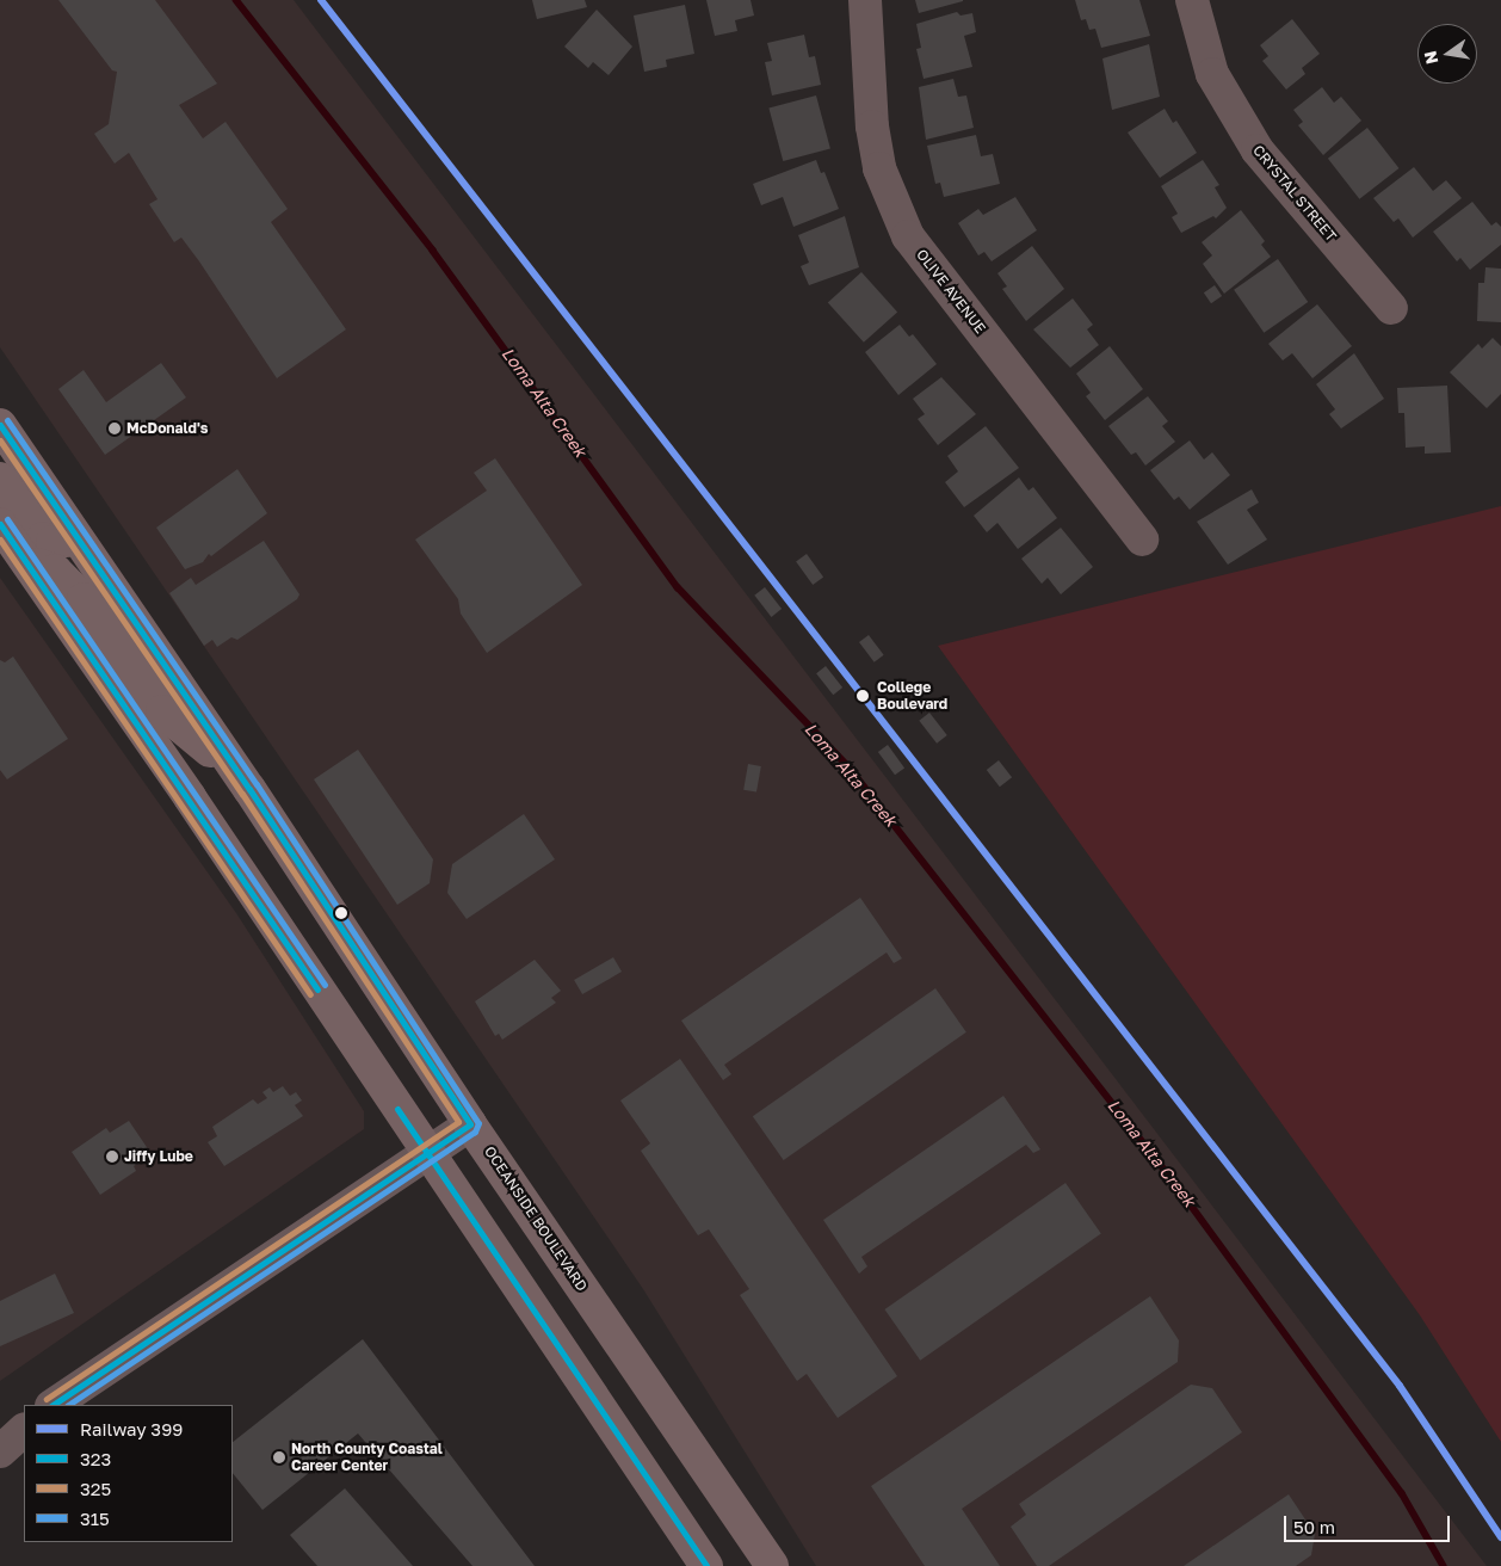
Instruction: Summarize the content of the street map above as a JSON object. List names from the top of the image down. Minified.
{"streets":{"main road":["OCEANSIDE BOULEVARD"],"street":["CRYSTAL STREET","OLIVE AVENUE"]},"water":["Loma Alta Creek"],"places":["McDonald's","College Boulevard","Jiffy Lube","North County Coastal Career Center"],"lines":["rail line 399","transit line 315","transit line 323","transit line 325"],"legend":["Railway 399","323","325","315"],"scale_bar":"50 m","north":"left"}
